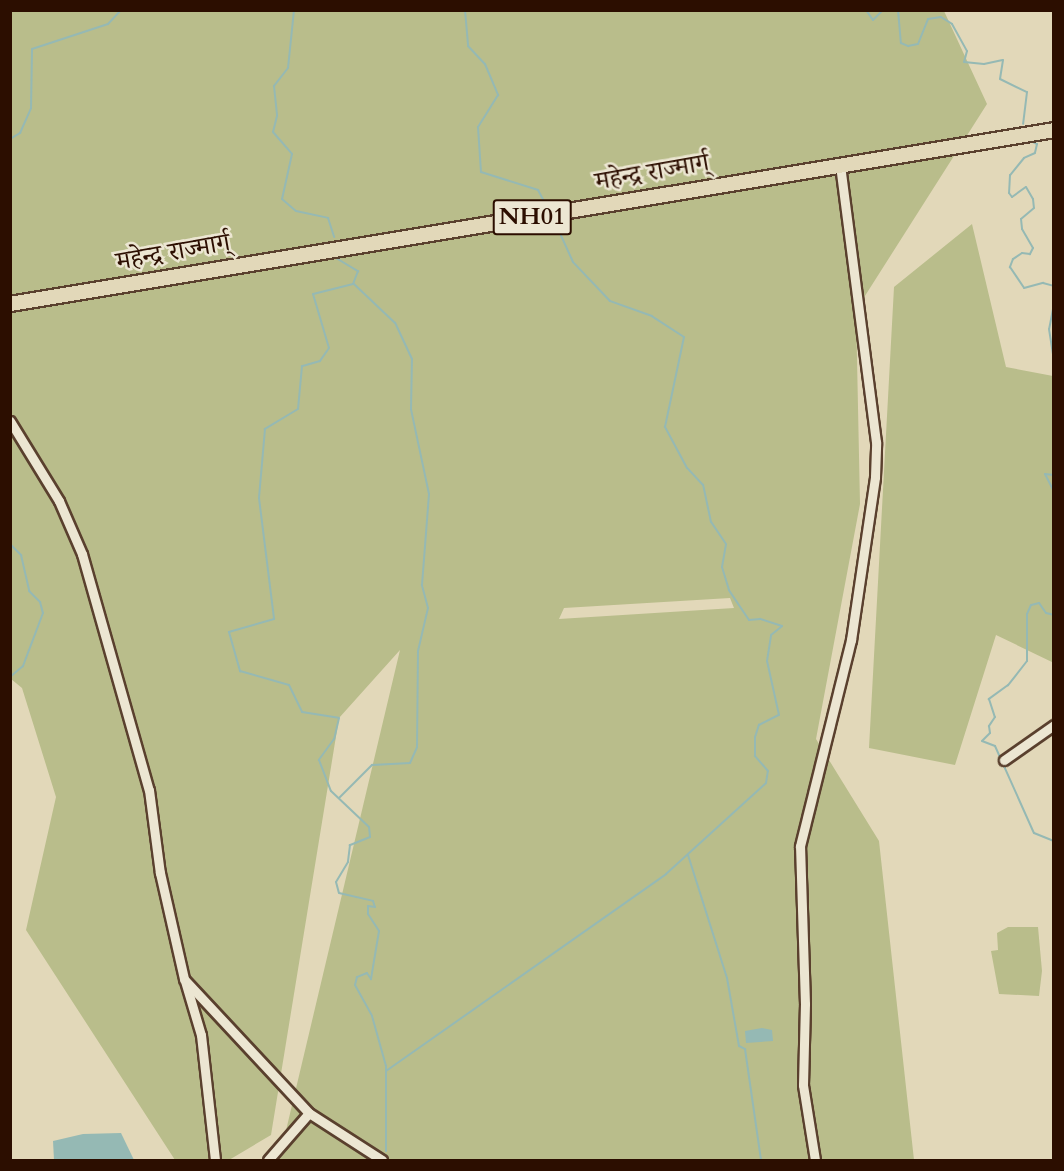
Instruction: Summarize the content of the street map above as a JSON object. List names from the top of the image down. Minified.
{"streets":{"highway":["महेन्द्र राज्मार्ग्","NH01"]}}
